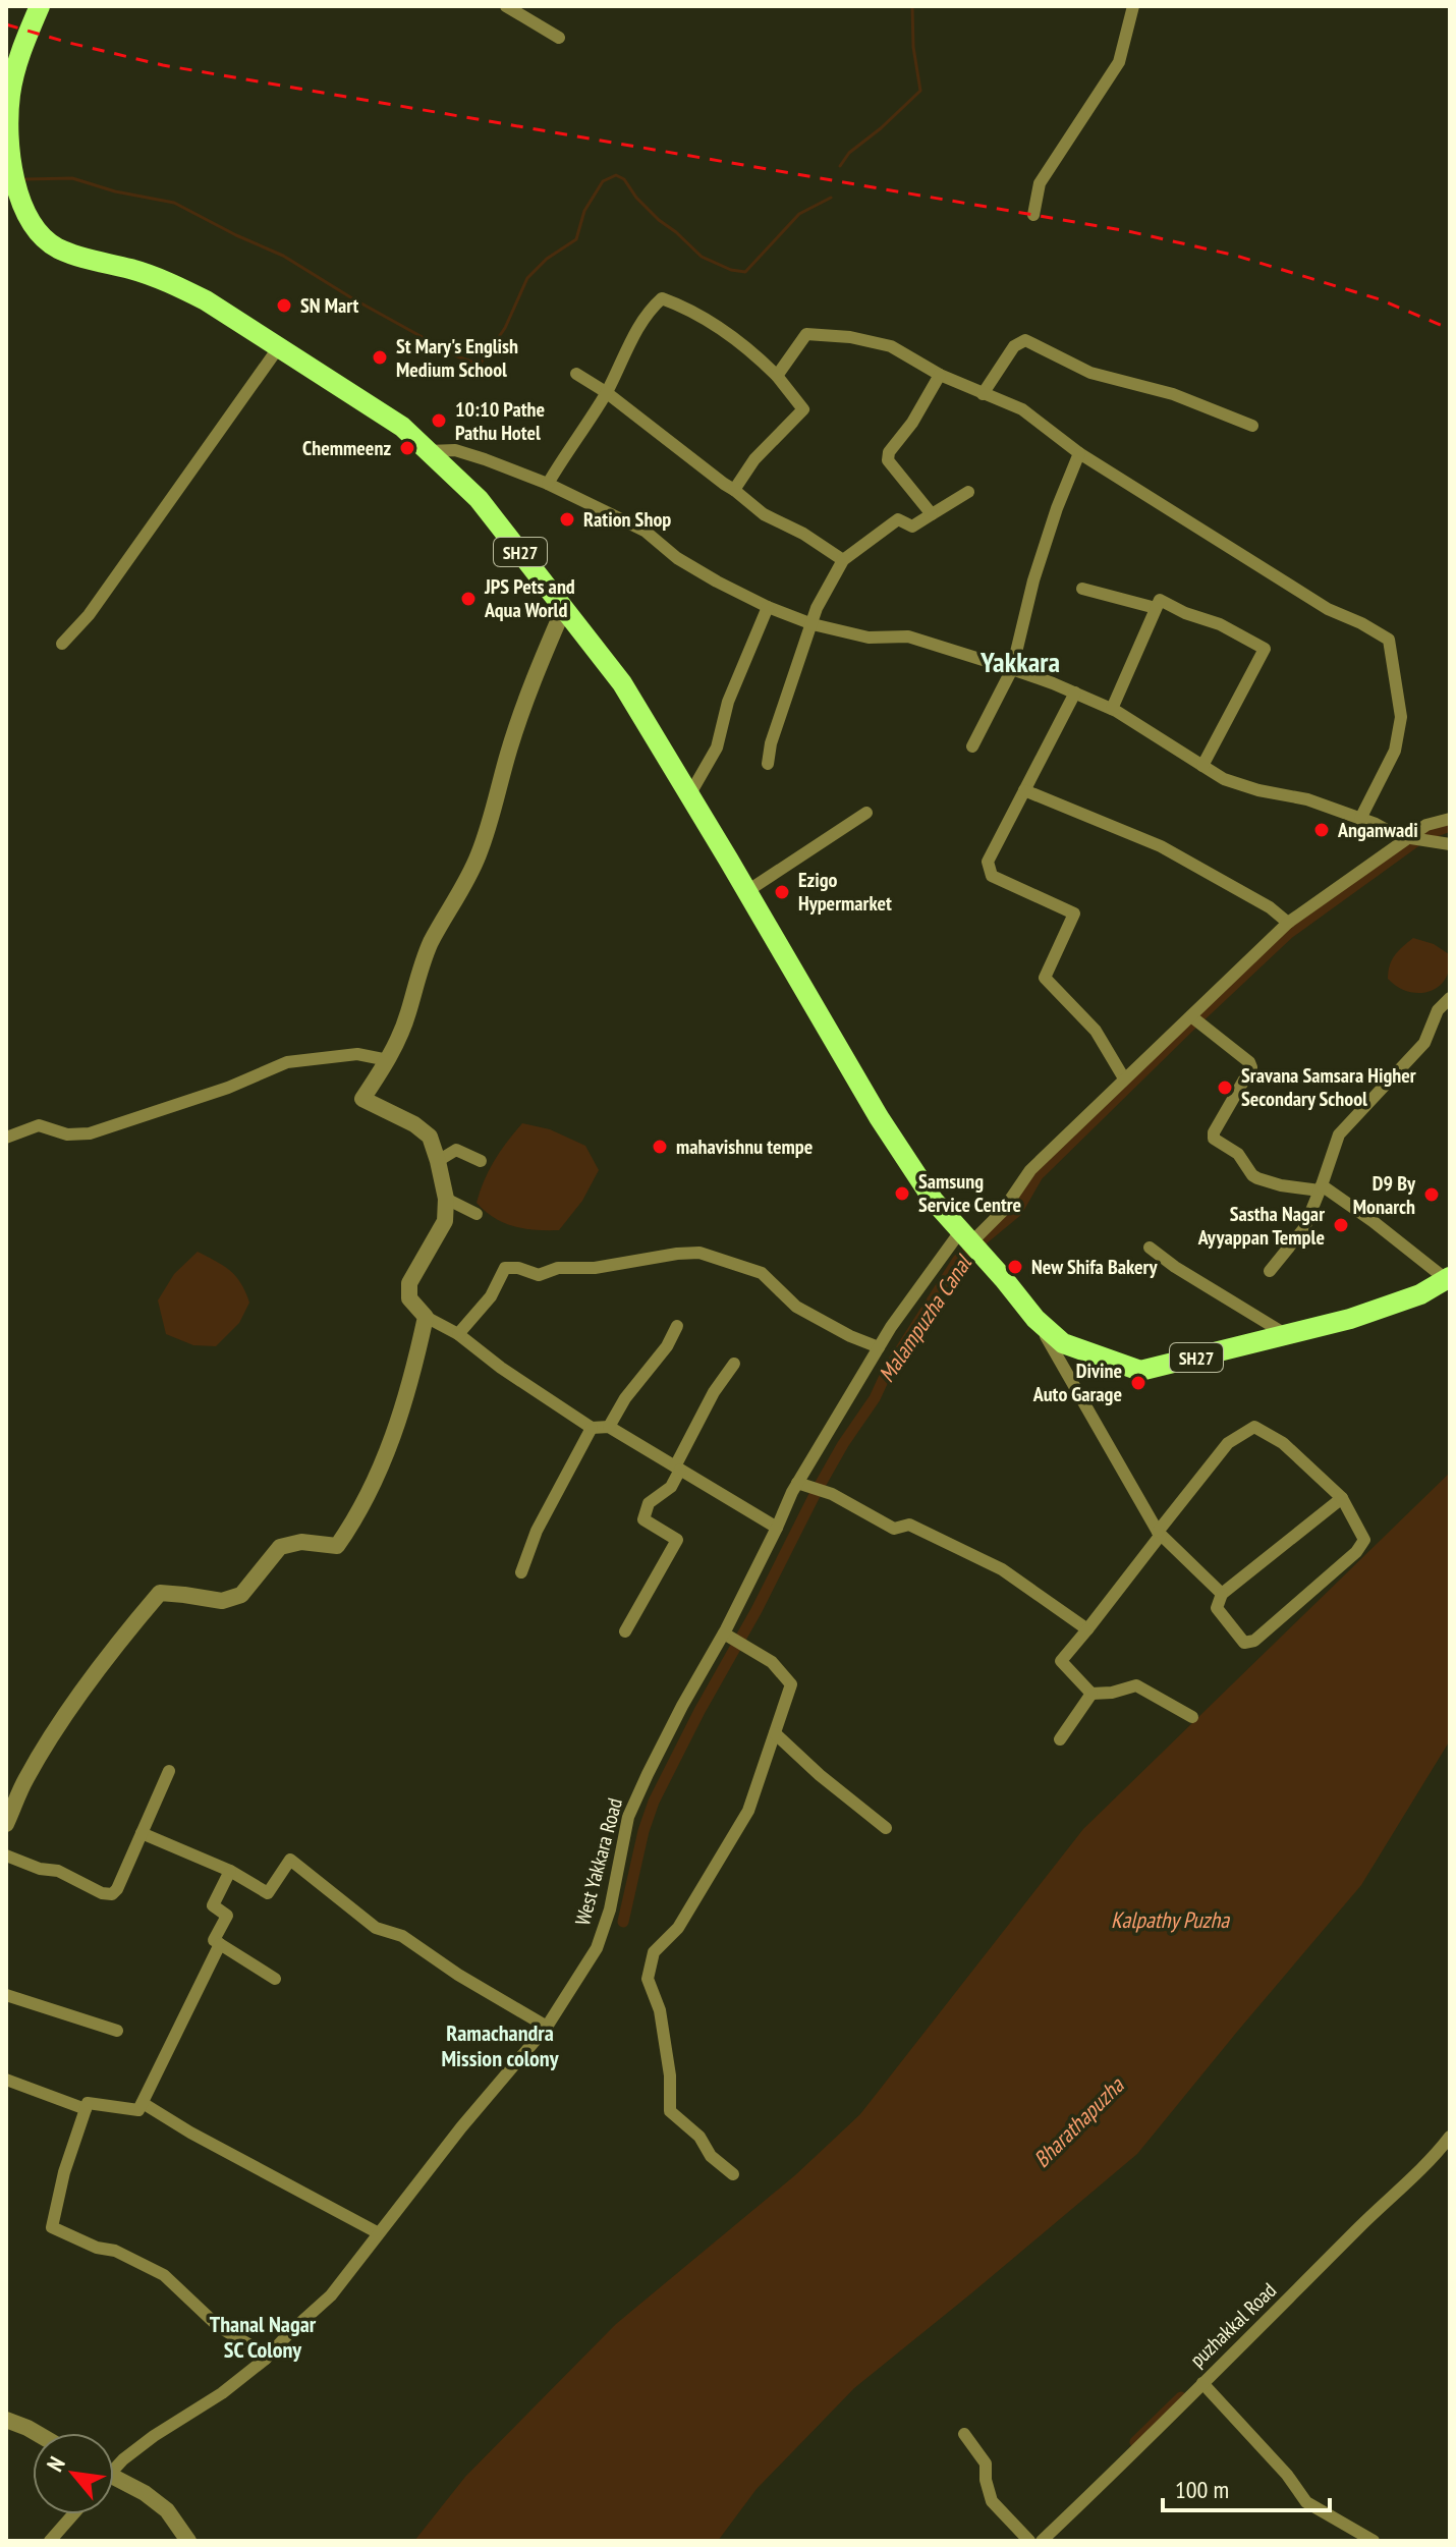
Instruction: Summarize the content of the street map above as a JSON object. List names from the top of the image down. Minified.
{"streets":{"main road":["SH27"],"street":["West Yakkara Road","puzhakkal Road"]},"crossings":[["SH27","West Yakkara Road"]],"districts":["Yakkara","Ramachandra Mission colony","Thanal Nagar SC Colony"],"water":["Malampuzha Canal","Kalpathy Puzha","Bharathapuzha"],"places":["SN Mart","St Mary's English Medium School","10:10 Pathe Pathu Hotel","Chemmeenz","Ration Shop","JPS Pets and Aqua World","Anganwadi","Ezigo Hypermarket","Sravana Samsara Higher Secondary School","mahavishnu tempe","Samsung Service Centre","D9 By Monarch","Sastha Nagar Ayyappan Temple","New Shifa Bakery","Divine Auto Garage"],"scale_bar":"100 m","north":"top left"}
